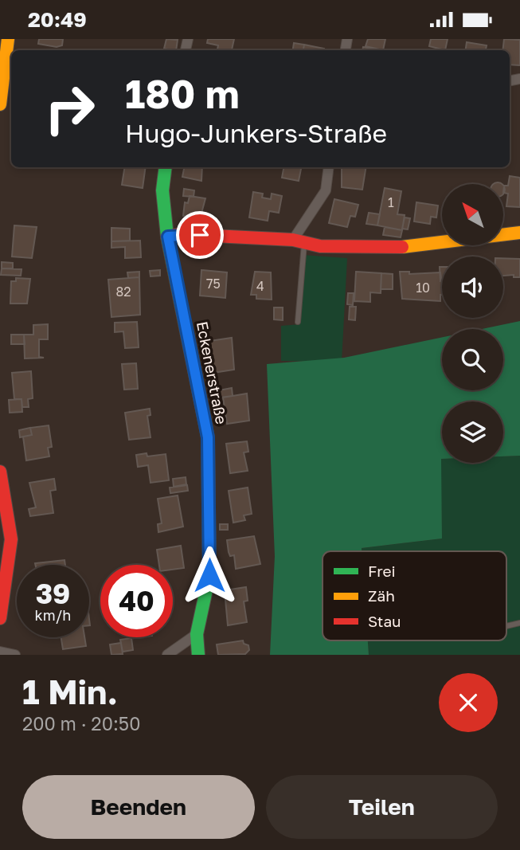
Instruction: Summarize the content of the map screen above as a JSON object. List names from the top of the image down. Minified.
{"streets":{"street":["Eckenerstraße"]},"house_numbers":["1","75","4","10","82"],"legend":["Frei","Zäh","Stau"],"north":"top left","page":{"status":"20:49","turn":["180 m","Hugo-Junkers-Straße"],"speed":"39 km/h","limit":"40","heading":["1 Min.","200 m · 20:50"],"buttons":["Beenden","Teilen"]}}
